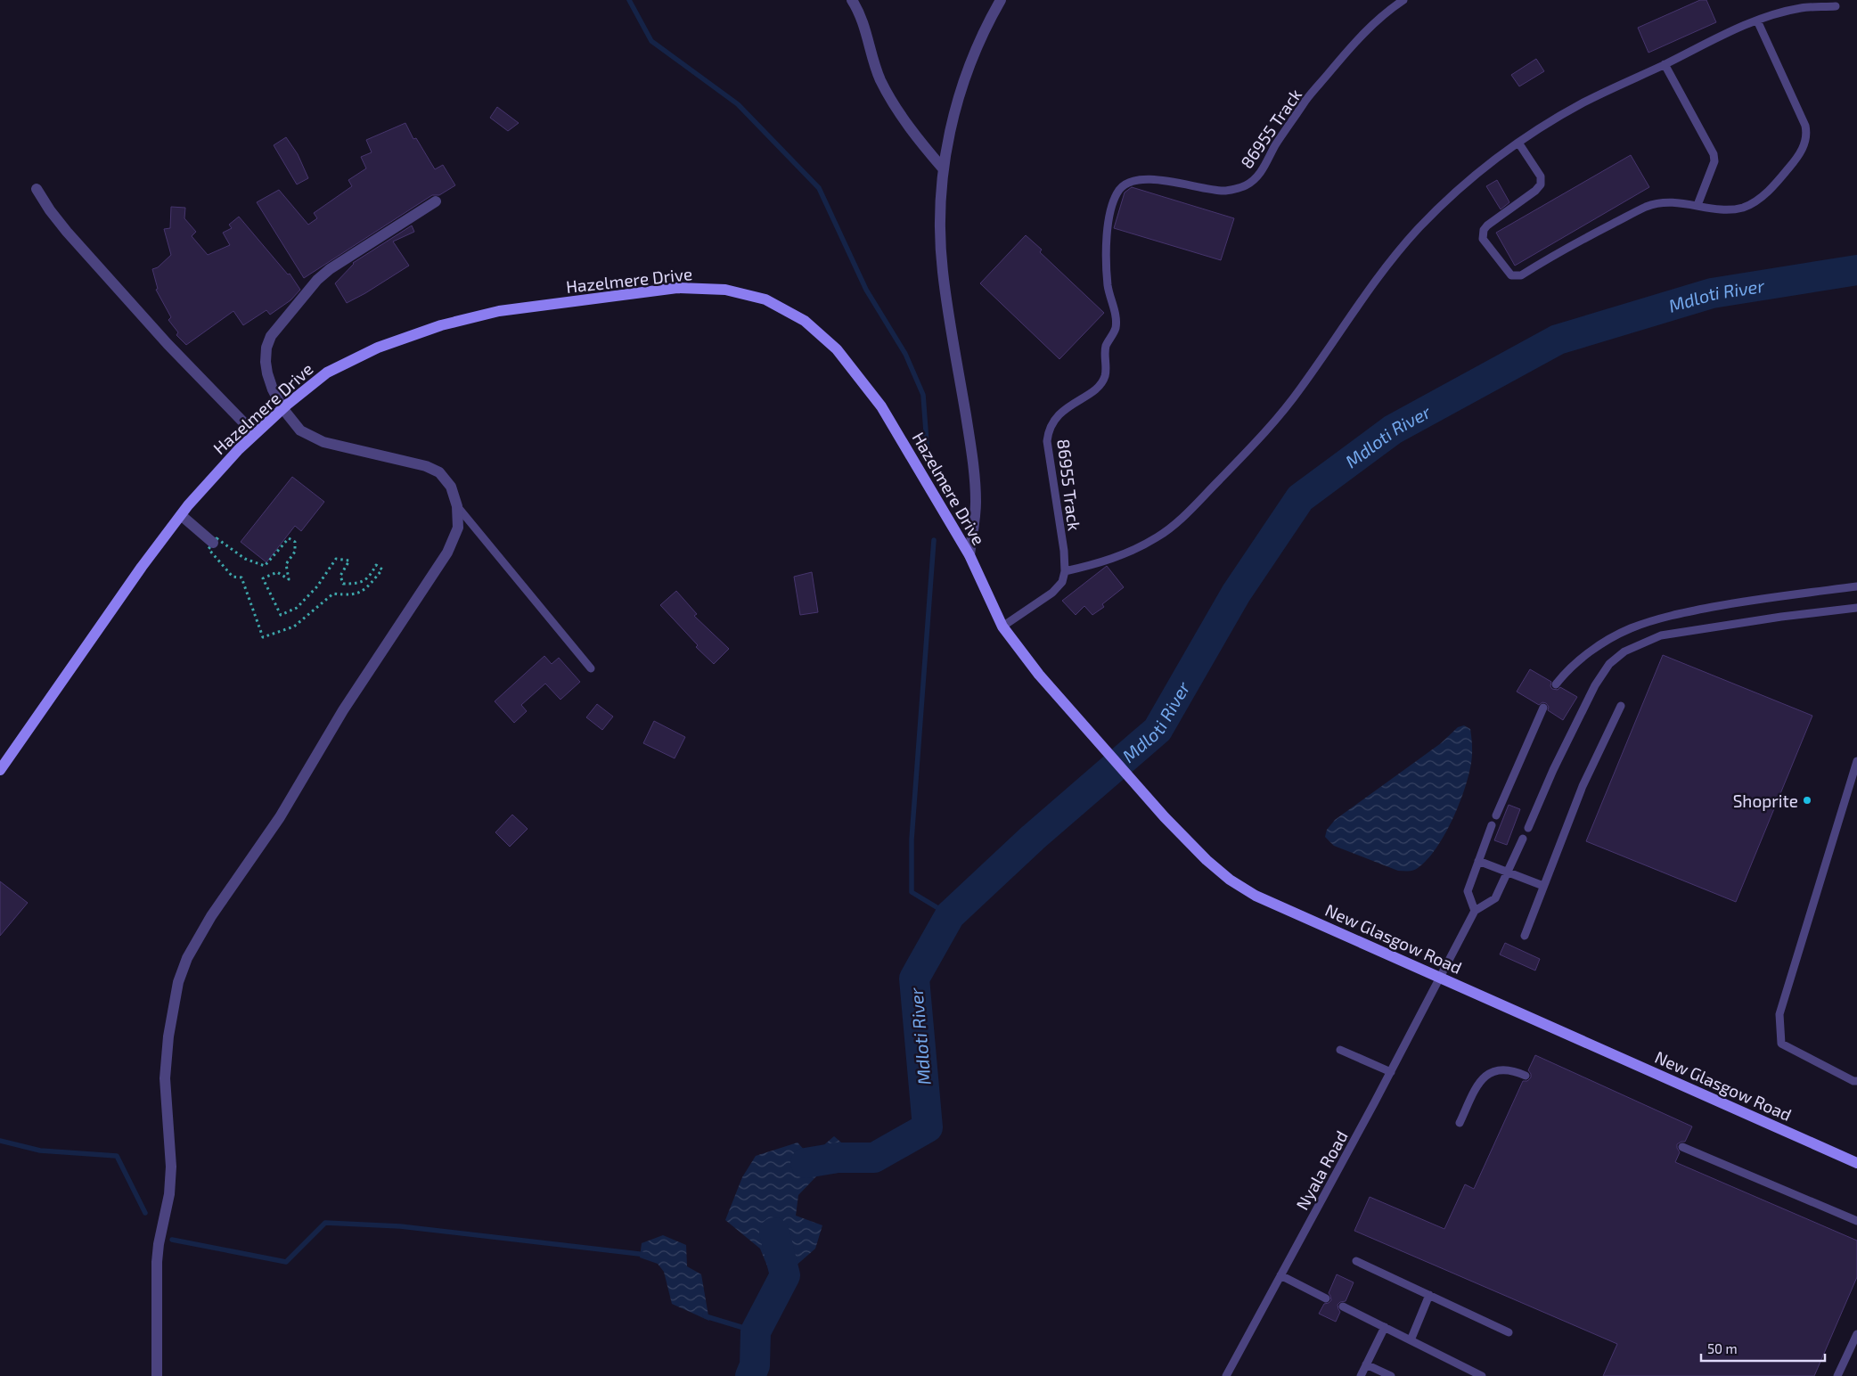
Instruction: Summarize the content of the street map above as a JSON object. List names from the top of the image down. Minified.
{"streets":{"street":["Hazelmere Drive","New Glasgow Road"],"lane":["86955 Track","Nyala Road"]},"crossings":[["Hazelmere Drive","New Glasgow Road"],["New Glasgow Road","Nyala Road"]],"water":["Mdloti River"],"places":["Shoprite"],"scale_bar":"50 m"}
